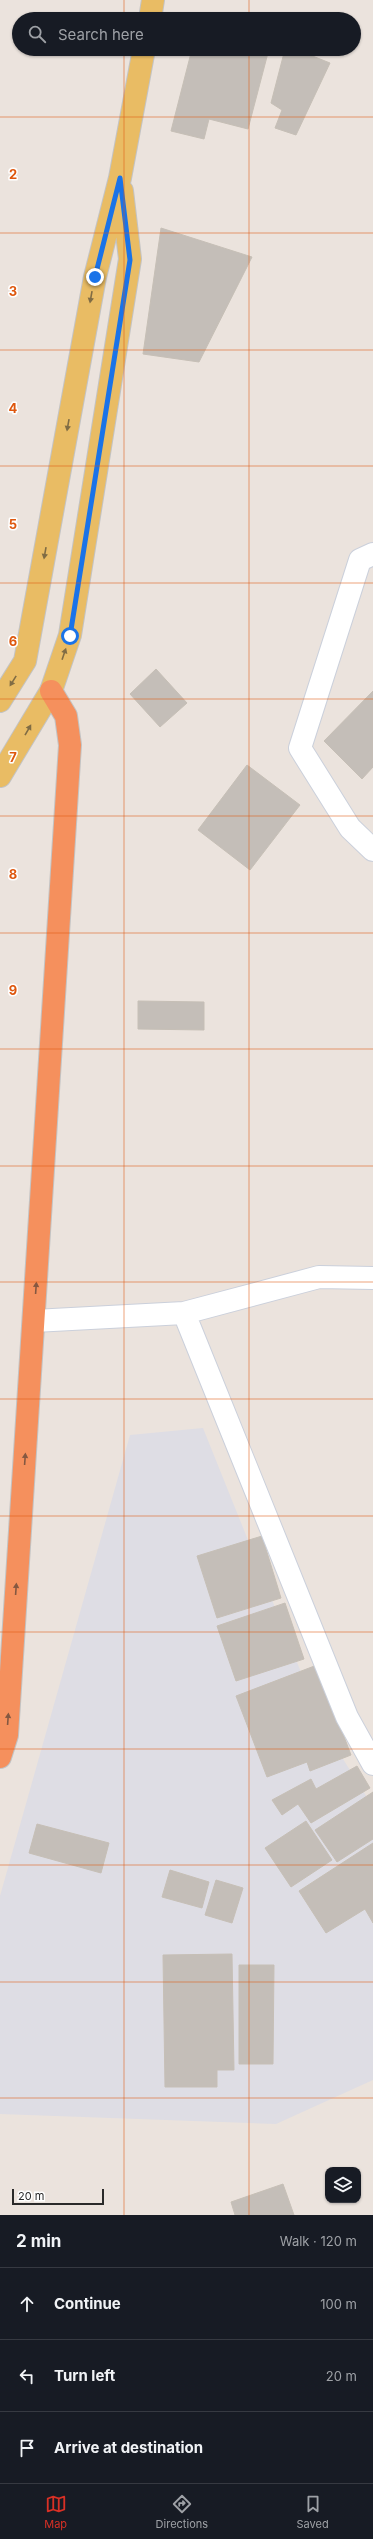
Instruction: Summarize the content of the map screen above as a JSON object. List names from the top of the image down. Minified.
{"scale_bar":"20 m","page":{"search":"Search here","scale":"20 m","heading":["2 min","Walk · 120 m"],"list":[["Continue","100 m"],["Turn left","20 m"],"Arrive at destination"],"nav":["Map","Directions","Saved"]},"grid":{"rows":["2","3","4","5","6","7","8","9"]}}
